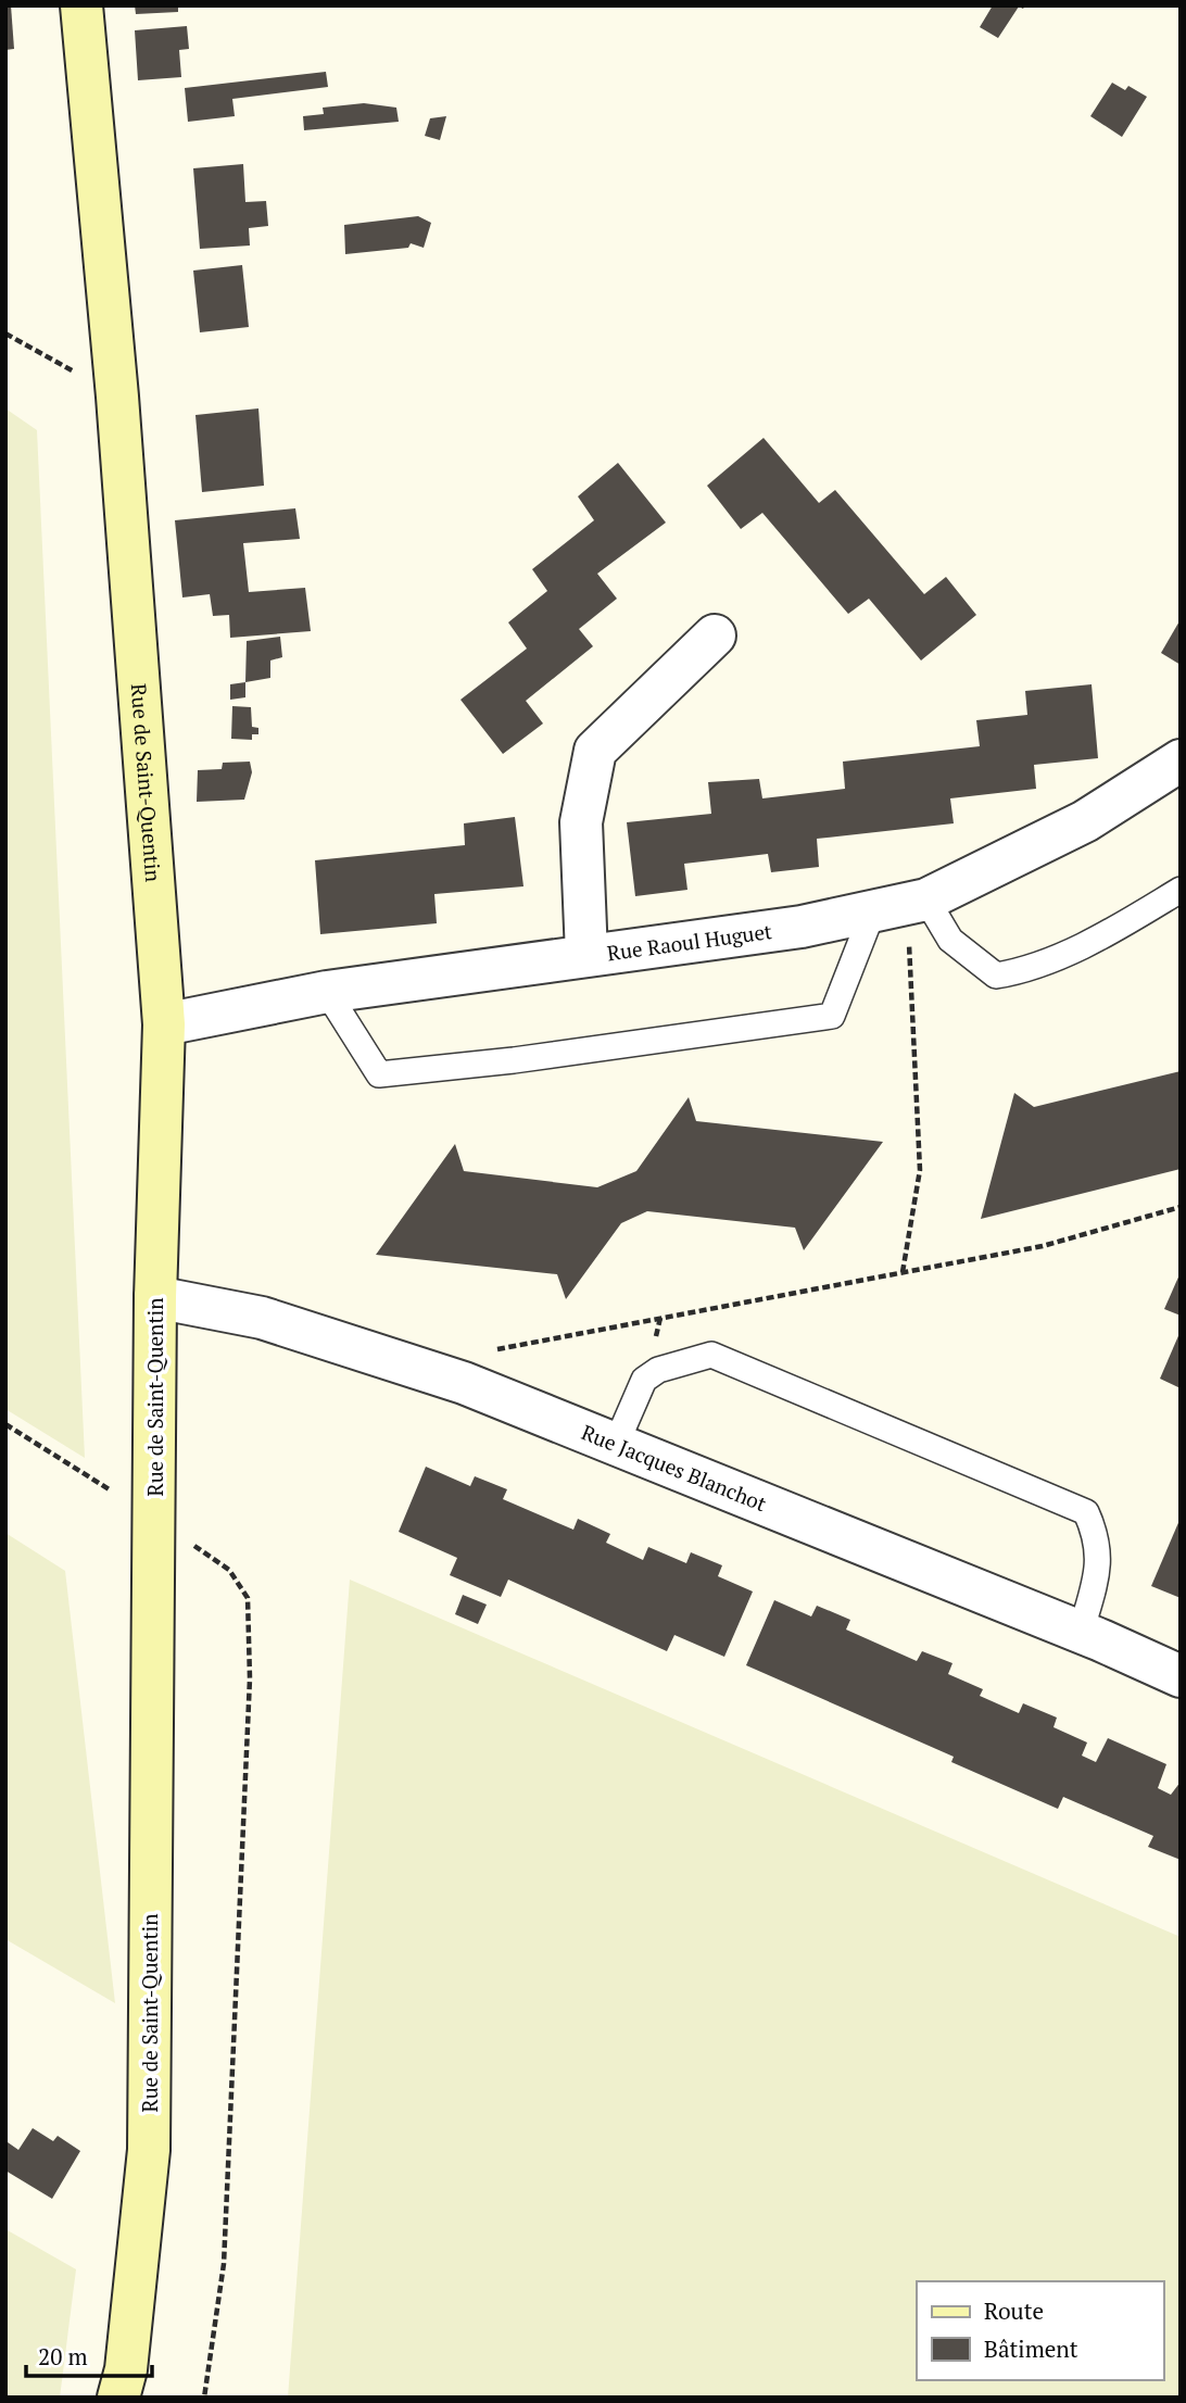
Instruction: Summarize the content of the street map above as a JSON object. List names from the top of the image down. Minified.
{"streets":{"main road":["Rue de Saint-Quentin"],"street":["Rue Raoul Huguet","Rue Jacques Blanchot"]},"crossings":[["Rue de Saint-Quentin","Rue Raoul Huguet"],["Rue de Saint-Quentin","Rue Jacques Blanchot"]],"legend":["Route","Bâtiment"],"scale_bar":"20 m"}
